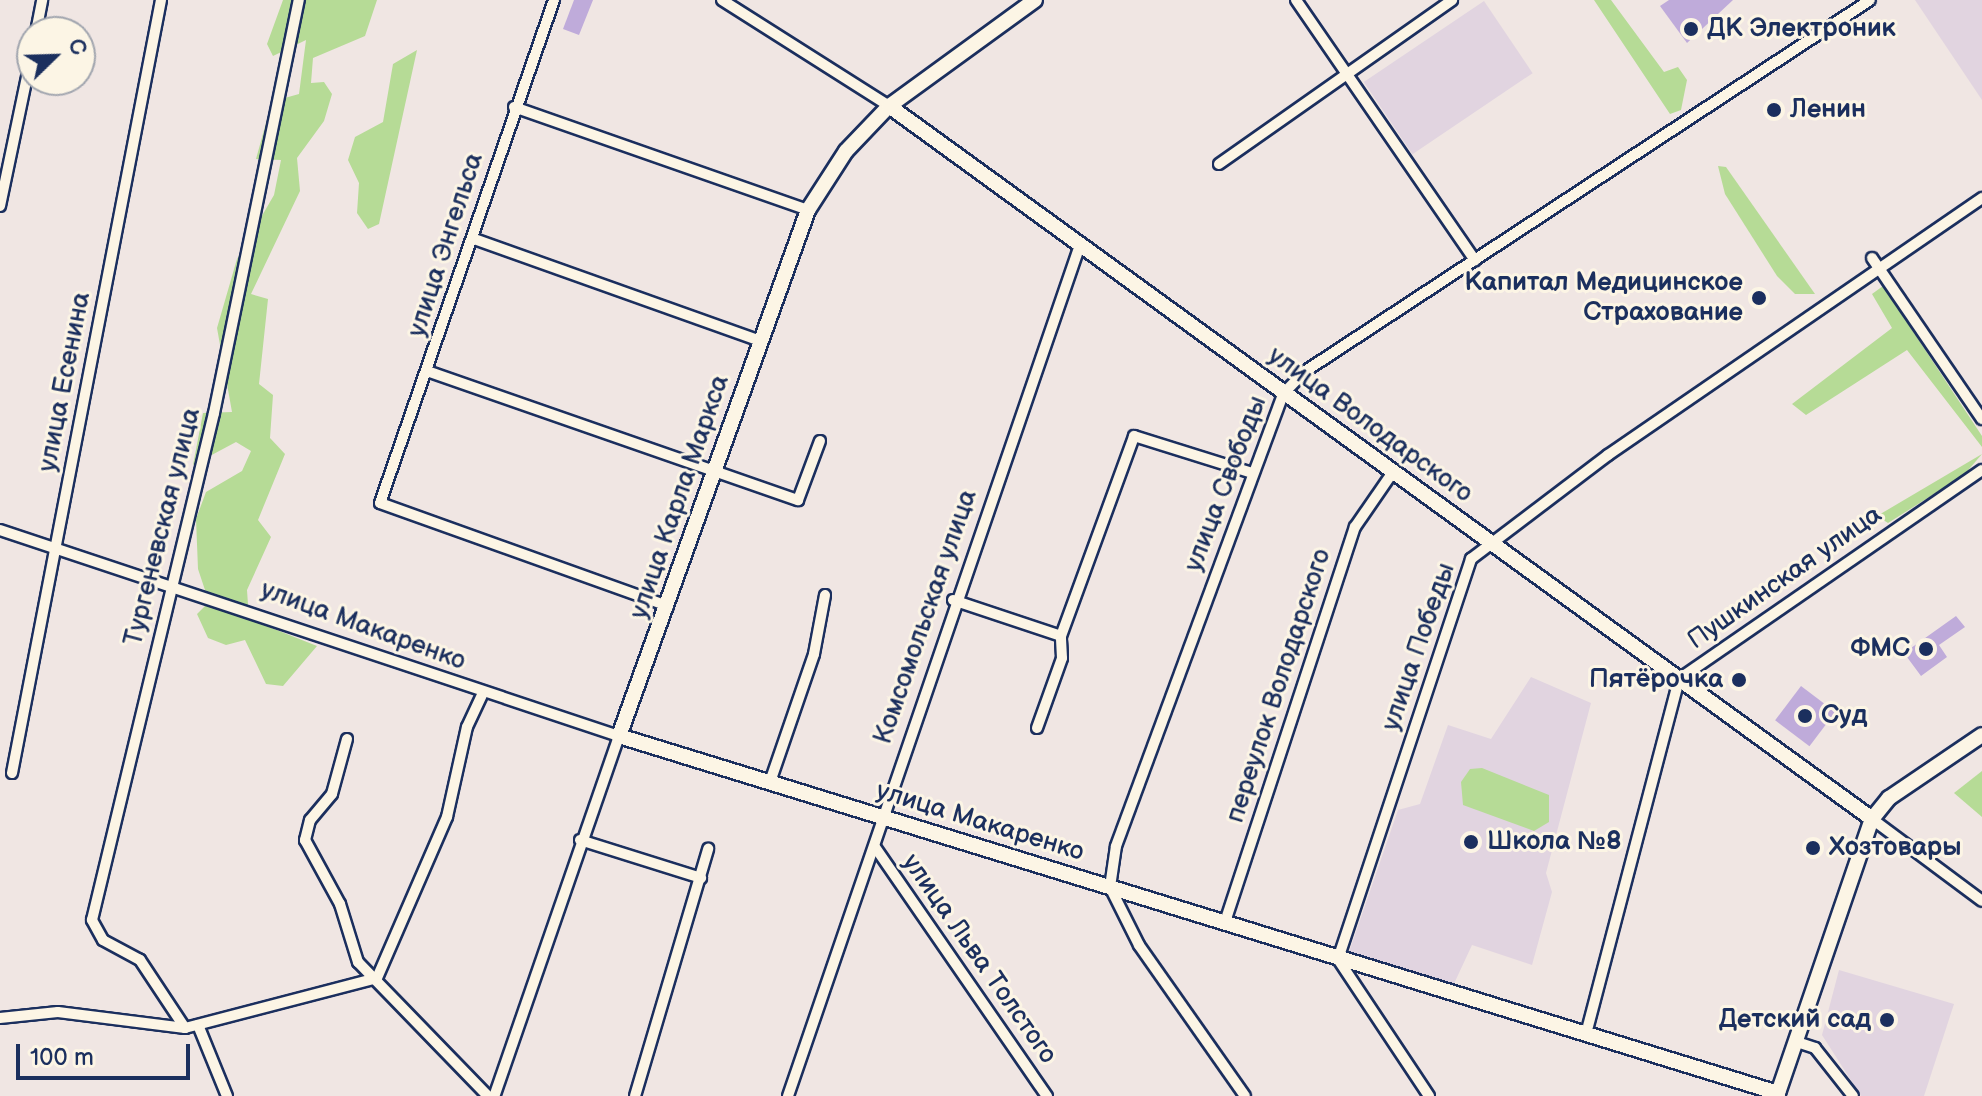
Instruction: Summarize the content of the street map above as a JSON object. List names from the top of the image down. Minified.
{"streets":{"street":["улица Энгельса","улица Есенина","улица Володарского","улица Свободы","улица Карла Маркса","Тургеневская улица","Пушкинская улица","Комсомольская улица","улица Макаренко","улица Победы","переулок Володарского","улица Льва Толстого"]},"crossings":[["улица Энгельса","улица Карла Маркса"],["улица Есенина","улица Макаренко"],["улица Володарского","улица Свободы"],["улица Володарского","улица Карла Маркса"],["улица Володарского","Пушкинская улица"],["улица Володарского","Комсомольская улица"],["улица Володарского","улица Победы"],["улица Володарского","переулок Володарского"],["улица Свободы","улица Макаренко"],["улица Карла Маркса","улица Макаренко"],["Тургеневская улица","улица Макаренко"],["Пушкинская улица","улица Макаренко"],["Комсомольская улица","улица Макаренко"],["Комсомольская улица","улица Льва Толстого"],["улица Макаренко","улица Победы"],["улица Макаренко","переулок Володарского"]],"places":["ДК Электроник","Ленин","Капитал Медицинское Страхование","ФМС","Пятёрочка","Суд","Школа №8","Хозтовары","Детский сад"],"scale_bar":"100 m","north":"top right"}
